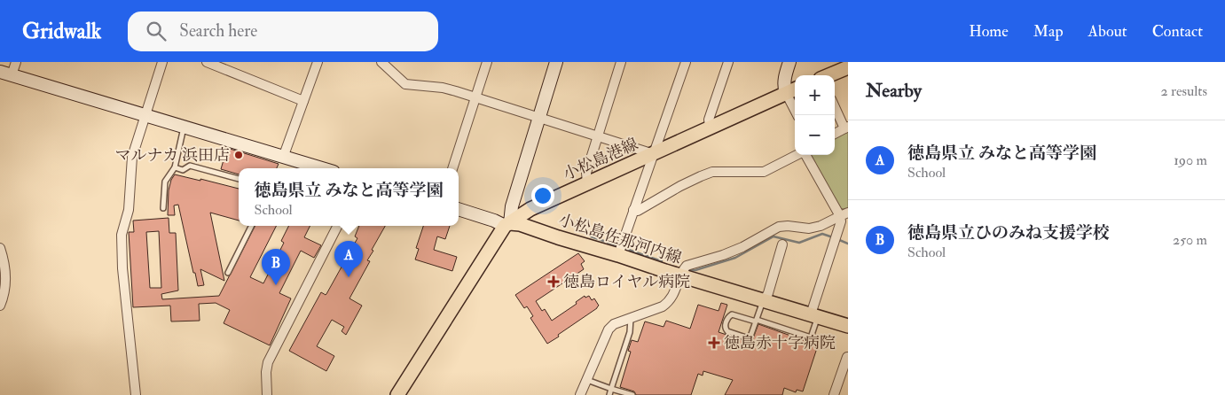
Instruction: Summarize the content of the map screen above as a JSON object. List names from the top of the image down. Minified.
{"streets":{"main road":["小松島港線","小松島佐那河内線"]},"crossings":[["小松島港線","小松島佐那河内線"]],"places":{"other":["マルナカ 浜田店"],"health":["徳島ロイヤル病院","徳島赤十字病院"]},"page":{"header":"Gridwalk","search":"Search here","nav":["Home","Map","About","Contact"],"heading":["Nearby","2 results"],"map_buttons":["+","−"],"list":[{"mark":"A","name":"徳島県立 みなと高等学園","note":"School","value":"190 m"},{"mark":"B","name":"徳島県立ひのみね支援学校","note":"School","value":"250 m"}],"popup":["徳島県立 みなと高等学園","School"],"pins":["A","B"]}}
